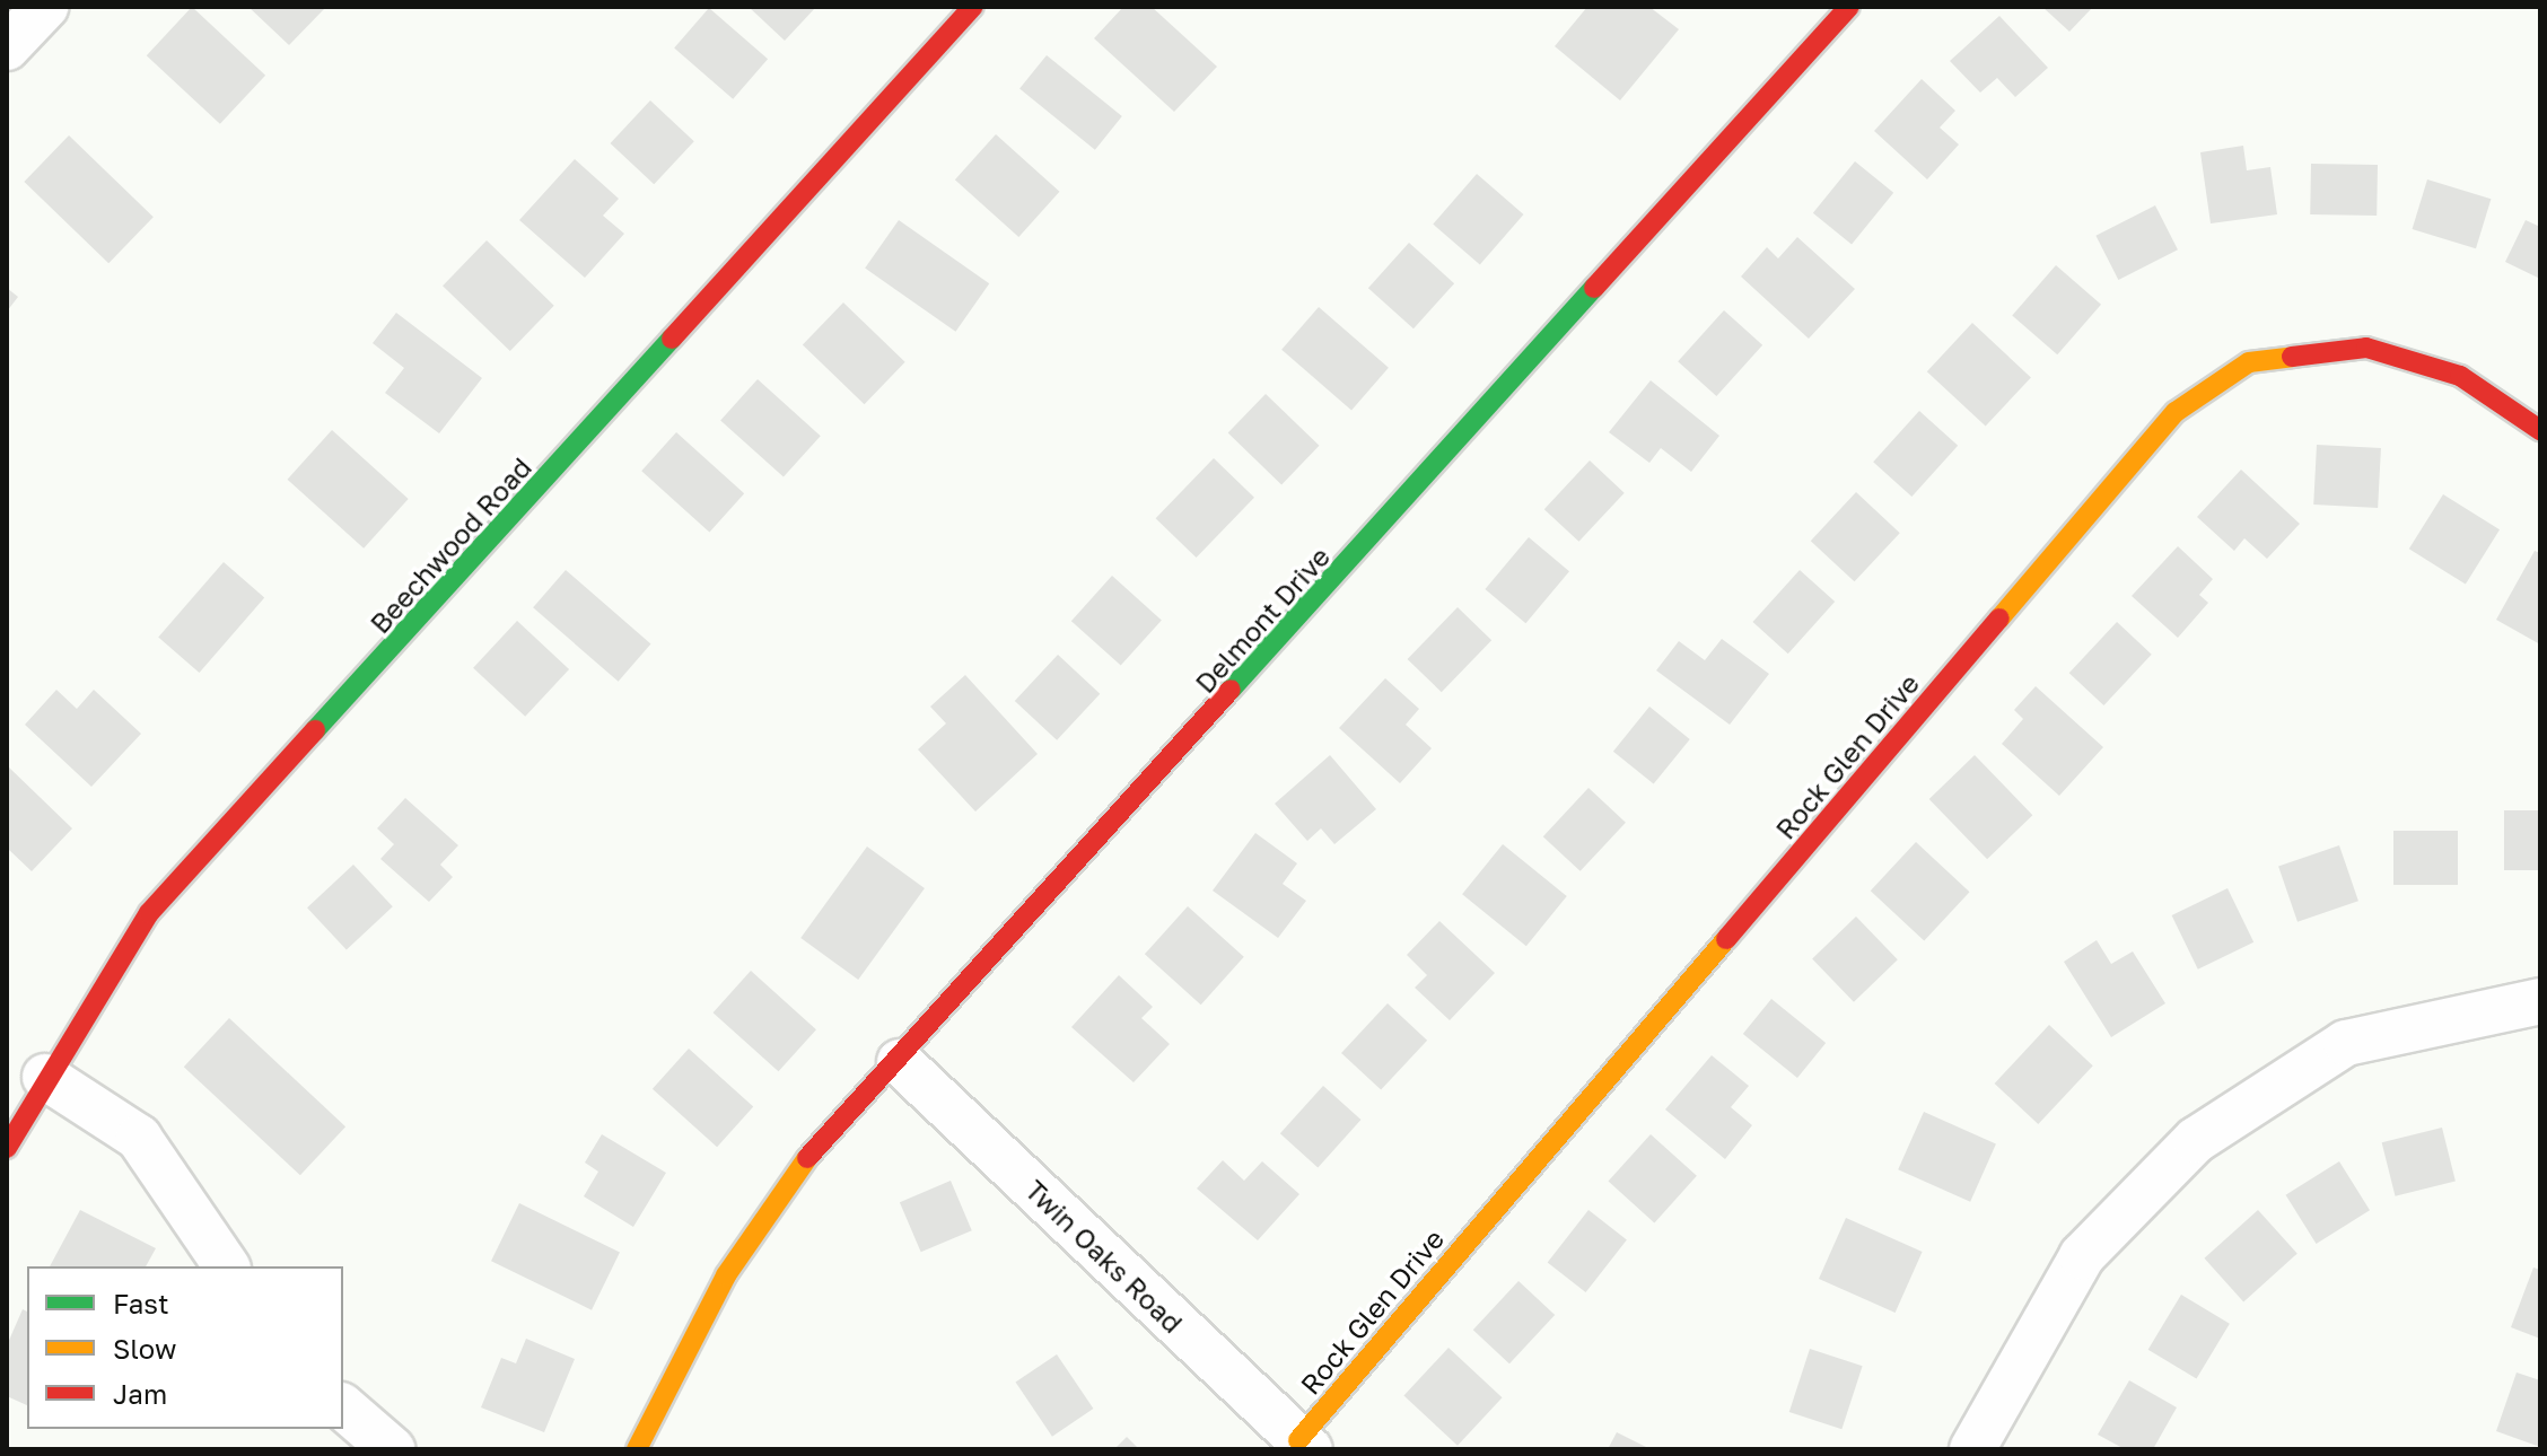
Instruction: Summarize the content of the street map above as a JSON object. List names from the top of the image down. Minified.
{"streets":{"street":["Beechwood Road","Delmont Drive","Rock Glen Drive","Twin Oaks Road"]},"crossings":[["Delmont Drive","Twin Oaks Road"],["Rock Glen Drive","Twin Oaks Road"]],"legend":["Fast","Slow","Jam"]}
